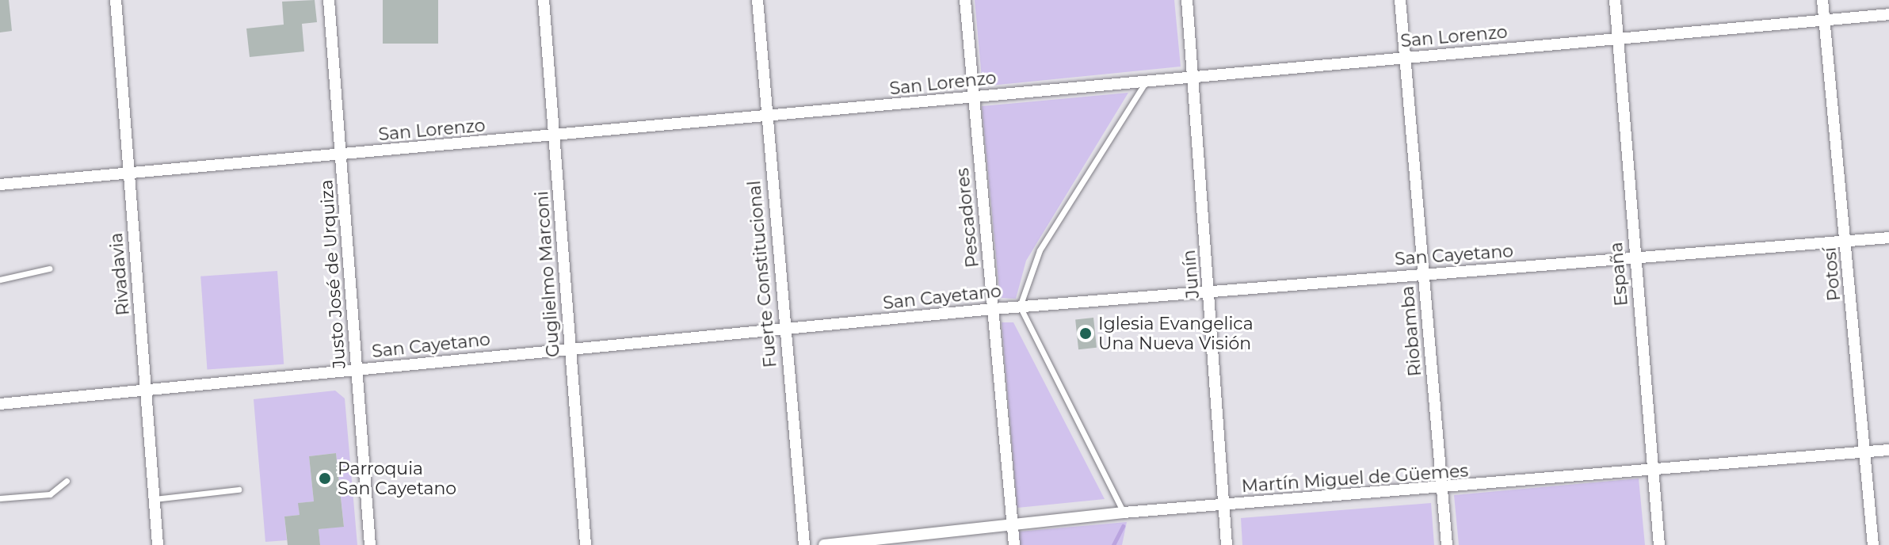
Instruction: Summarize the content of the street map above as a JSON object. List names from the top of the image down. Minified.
{"streets":{"street":["San Lorenzo","Pescadores","San Cayetano","Rivadavia","Justo José de Urquiza","Guglielmo Marconi","Fuerte Constitucional","Junín","España","Potosí","Riobamba","Martín Miguel de Güemes"]},"crossings":[["San Lorenzo","Pescadores"],["San Lorenzo","Rivadavia"],["San Lorenzo","Justo José de Urquiza"],["San Lorenzo","Guglielmo Marconi"],["San Lorenzo","Fuerte Constitucional"],["San Lorenzo","Junín"],["San Lorenzo","España"],["San Lorenzo","Potosí"],["San Lorenzo","Riobamba"],["Pescadores","San Cayetano"],["Pescadores","Martín Miguel de Güemes"],["San Cayetano","Rivadavia"],["San Cayetano","Justo José de Urquiza"],["San Cayetano","Guglielmo Marconi"],["San Cayetano","Fuerte Constitucional"],["San Cayetano","Junín"],["San Cayetano","España"],["San Cayetano","Potosí"],["San Cayetano","Riobamba"],["Junín","Martín Miguel de Güemes"],["España","Martín Miguel de Güemes"],["Potosí","Martín Miguel de Güemes"],["Riobamba","Martín Miguel de Güemes"]],"places":["Iglesia Evangelica Una Nueva Visión","Parroquia San Cayetano"]}
